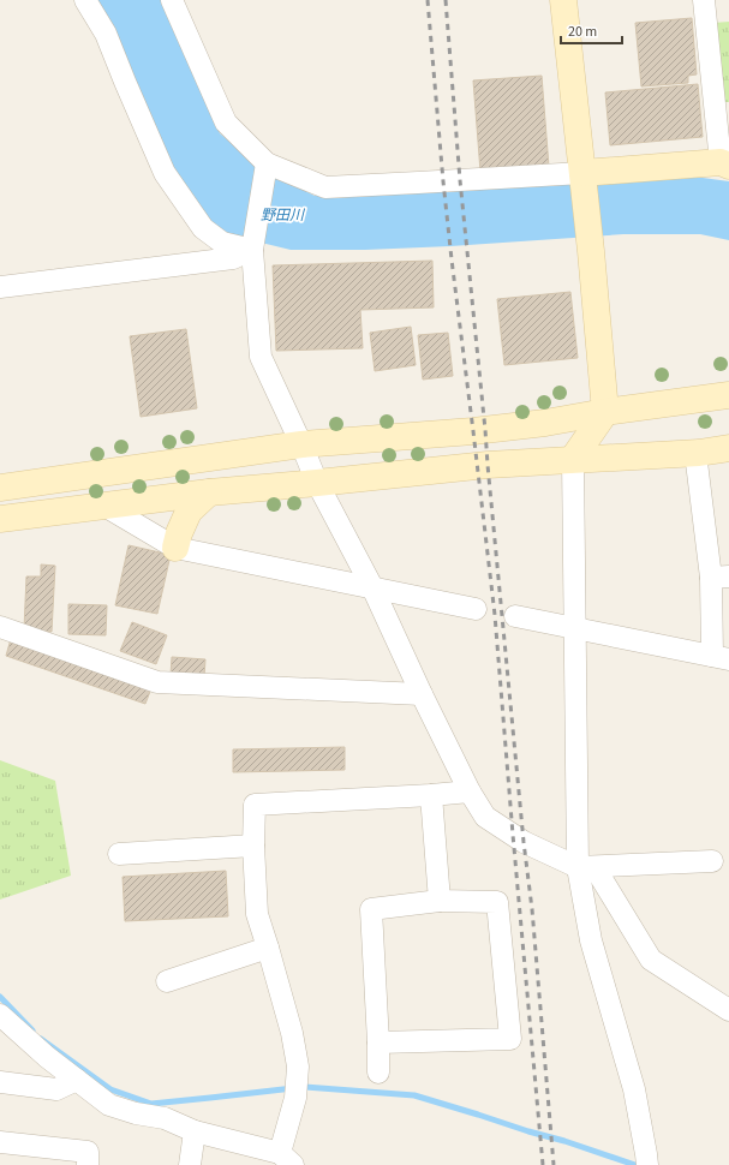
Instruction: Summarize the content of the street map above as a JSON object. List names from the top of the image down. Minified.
{"water":["野田川"],"scale_bar":"20 m"}
